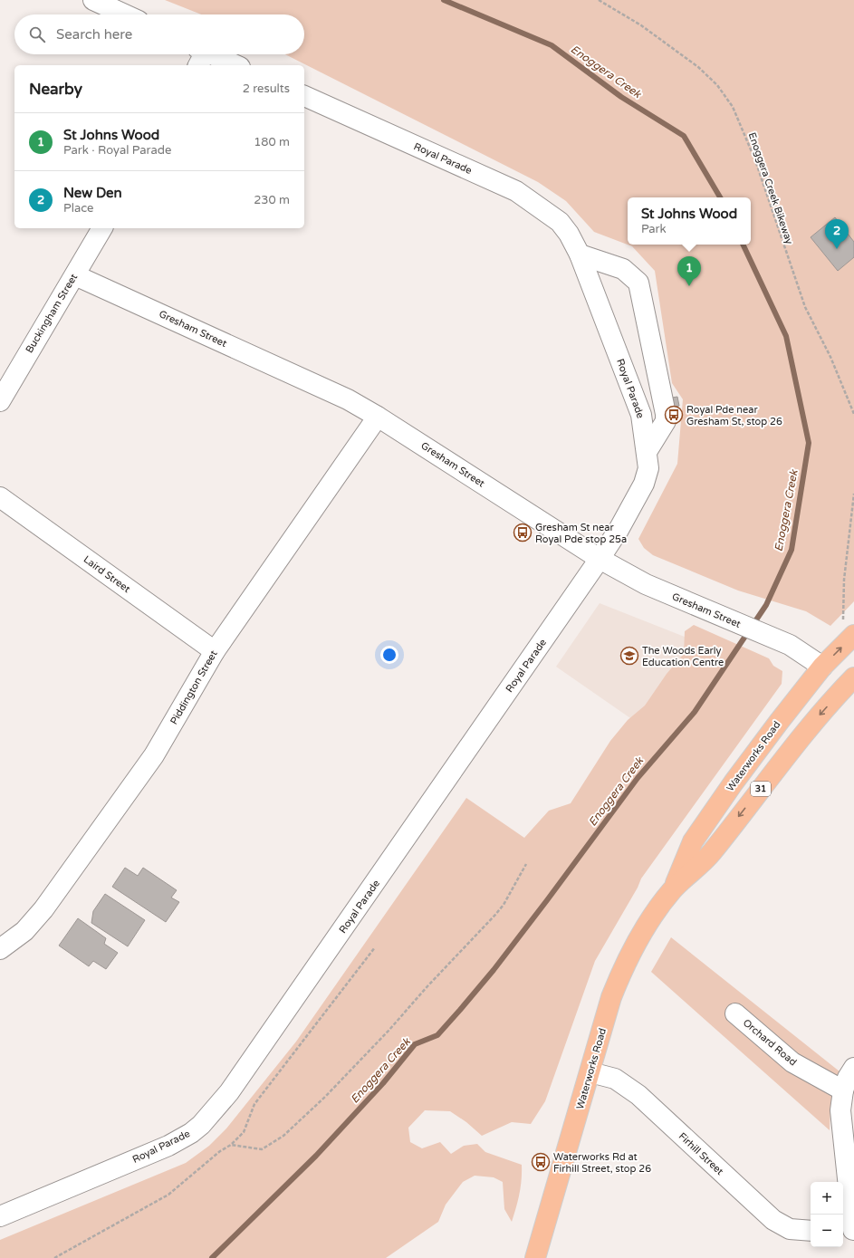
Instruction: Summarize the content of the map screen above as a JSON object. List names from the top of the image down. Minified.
{"streets":{"main road":["Waterworks Road","31"],"street":["Royal Parade","Buckingham Street","Gresham Street","Laird Street","Piddington Street","Orchard Road","Firhill Street"],"path":["Enoggera Creek Bikeway"]},"crossings":[["Royal Parade","Gresham Street"],["Buckingham Street","Gresham Street"],["Gresham Street","Piddington Street"],["Gresham Street","Waterworks Road"],["Laird Street","Piddington Street"],["Waterworks Road","Firhill Street"]],"water":["Enoggera Creek"],"places":{"bus stop":["Royal Pde near Gresham St, stop 26","Gresham St near Royal Pde stop 25a","Waterworks Rd at Firhill Street, stop 26"],"school or university":["The Woods Early Education Centre"]},"page":{"search":"Search here","heading":["Nearby","2 results"],"list":[{"mark":"1","name":"St Johns Wood","note":"Park · Royal Parade","value":"180 m"},{"mark":"2","name":"New Den","note":"Place","value":"230 m"}],"popup":["St Johns Wood","Park"],"pins":["2","1"],"map_buttons":["+","−"]}}
